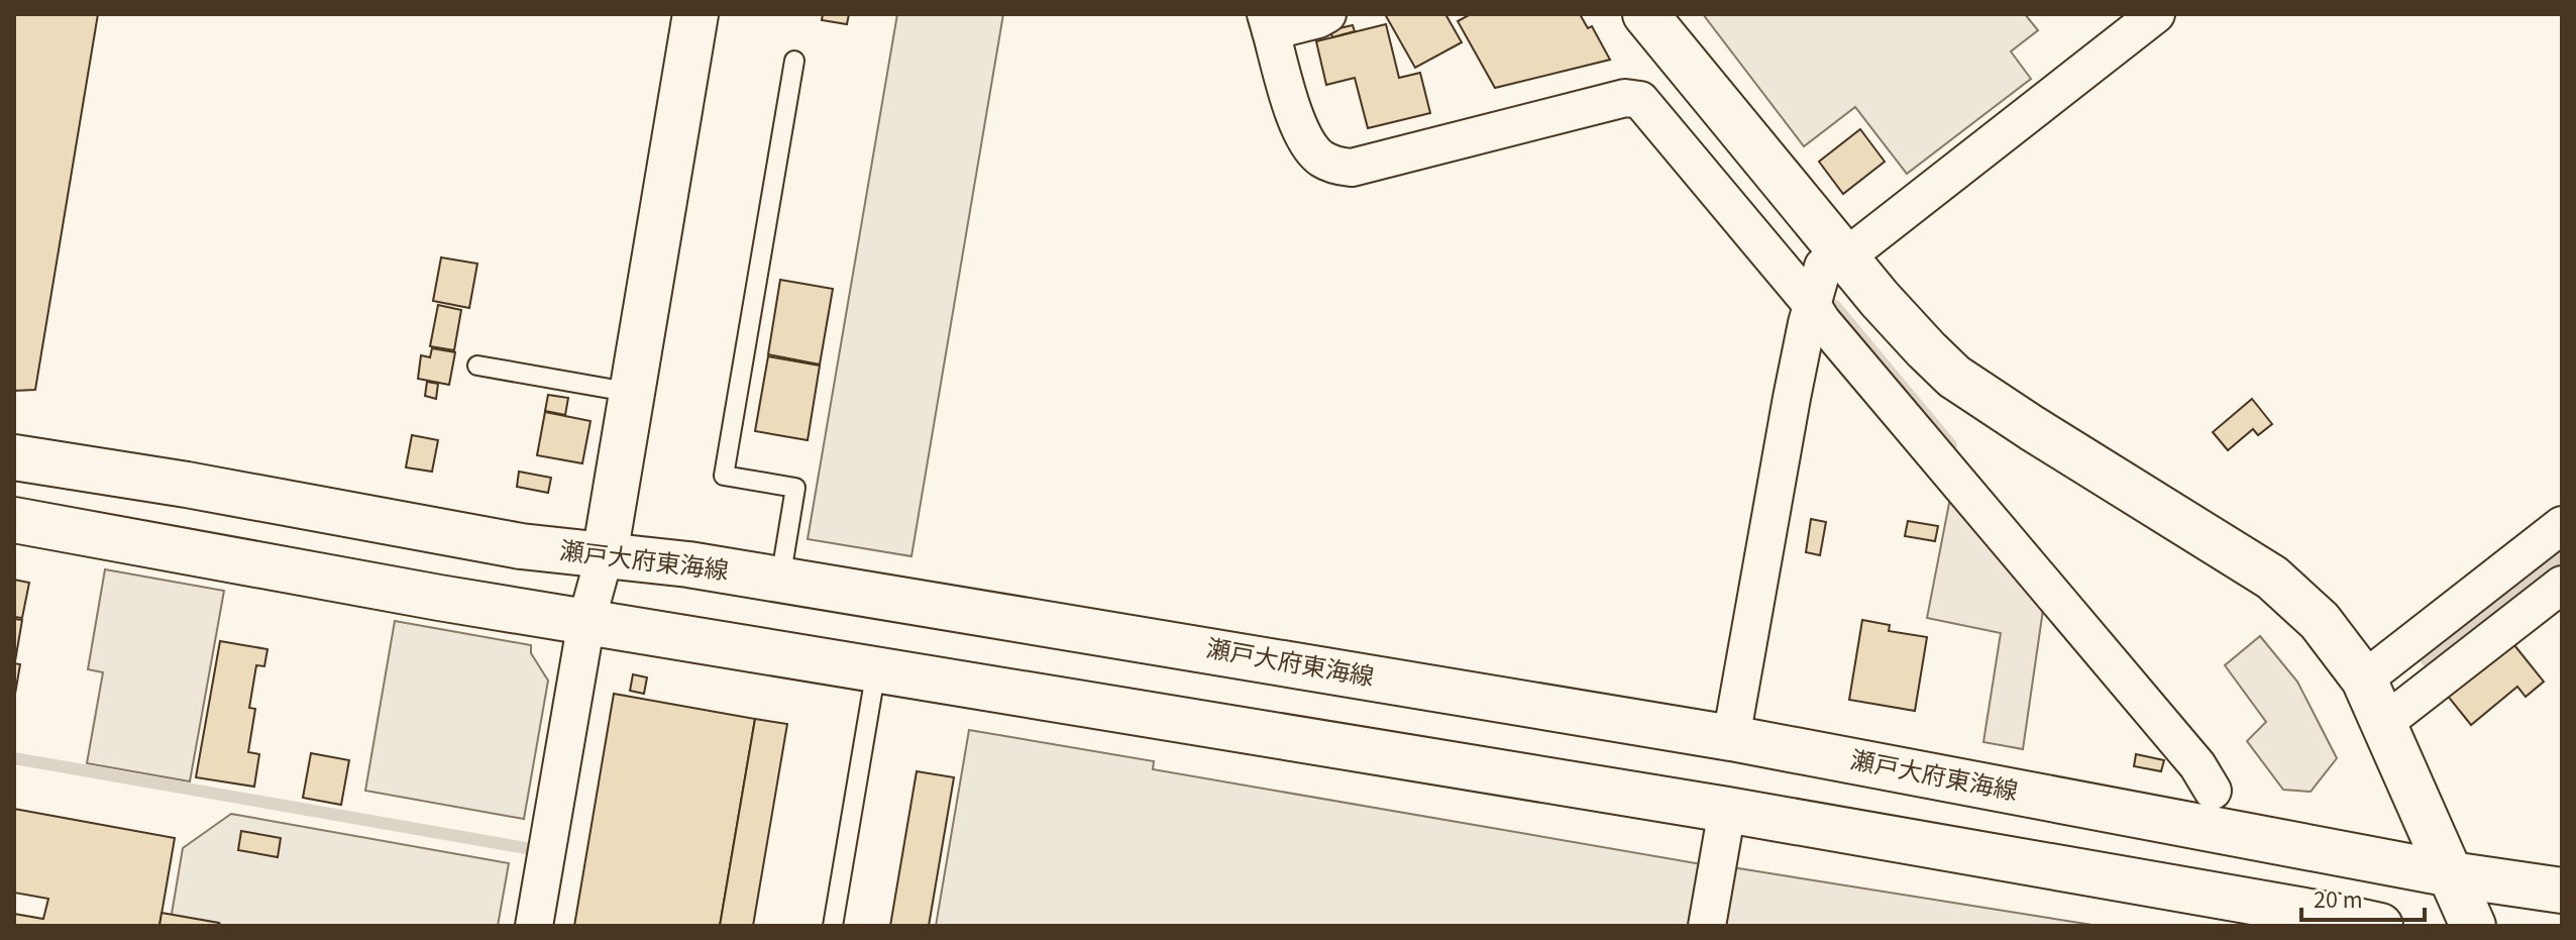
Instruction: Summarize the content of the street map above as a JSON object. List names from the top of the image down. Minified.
{"streets":{"main road":["瀬戸大府東海線"]},"scale_bar":"20 m"}
